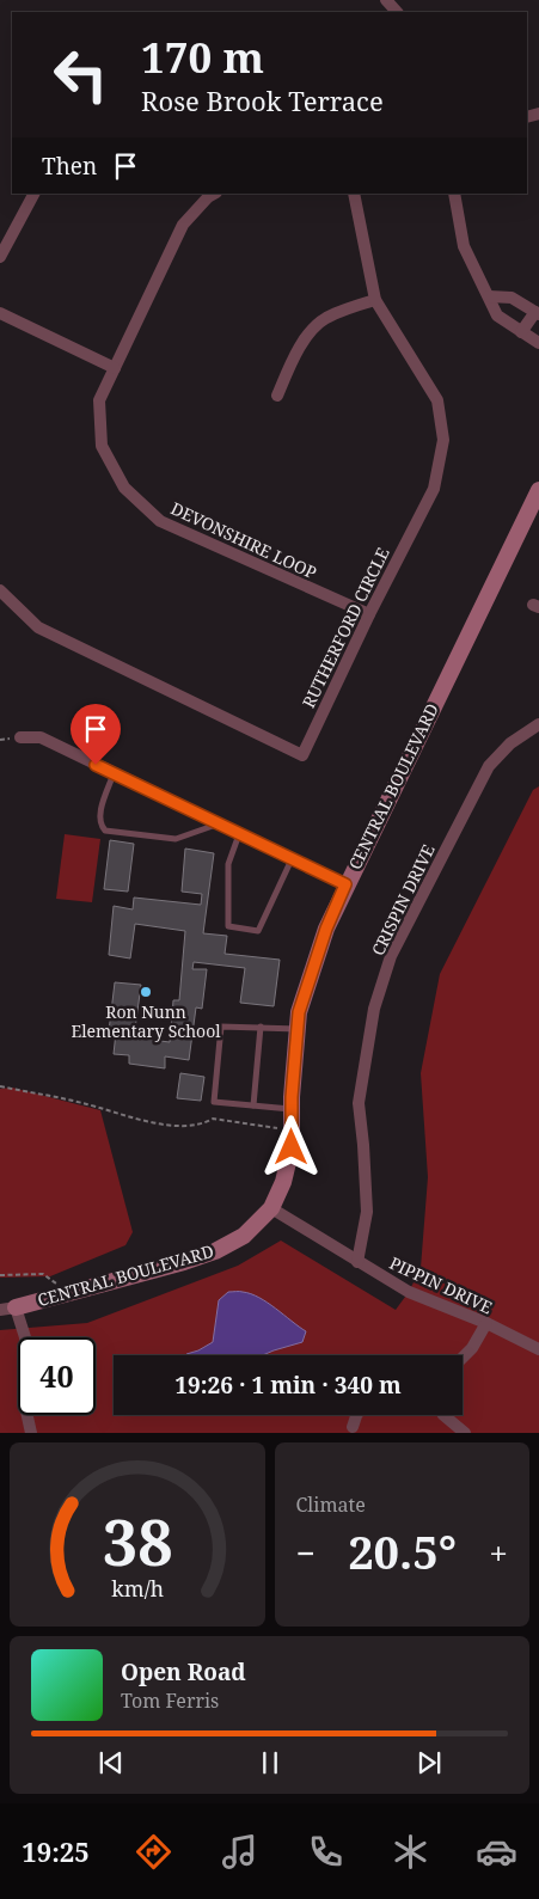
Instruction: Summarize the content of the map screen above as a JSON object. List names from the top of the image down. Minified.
{"streets":{"street":["DEVONSHIRE LOOP","RUTHERFORD CIRCLE","CENTRAL BOULEVARD","CRISPIN DRIVE","PIPPIN DRIVE"]},"crossings":[["DEVONSHIRE LOOP","RUTHERFORD CIRCLE"],["CENTRAL BOULEVARD","PIPPIN DRIVE"],["CRISPIN DRIVE","PIPPIN DRIVE"]],"places":["Ron Nunn Elementary School"],"page":{"turn":["170 m","Rose Brook Terrace"],"then":"Then","limit":"40","trip":"19:26 · 1 min · 340 m","tile":"Climate","heat":["−","20.5°","+"],"song":["Open Road","Tom Ferris"],"tabs":"19:25","gauge":["38","km/h"]}}
